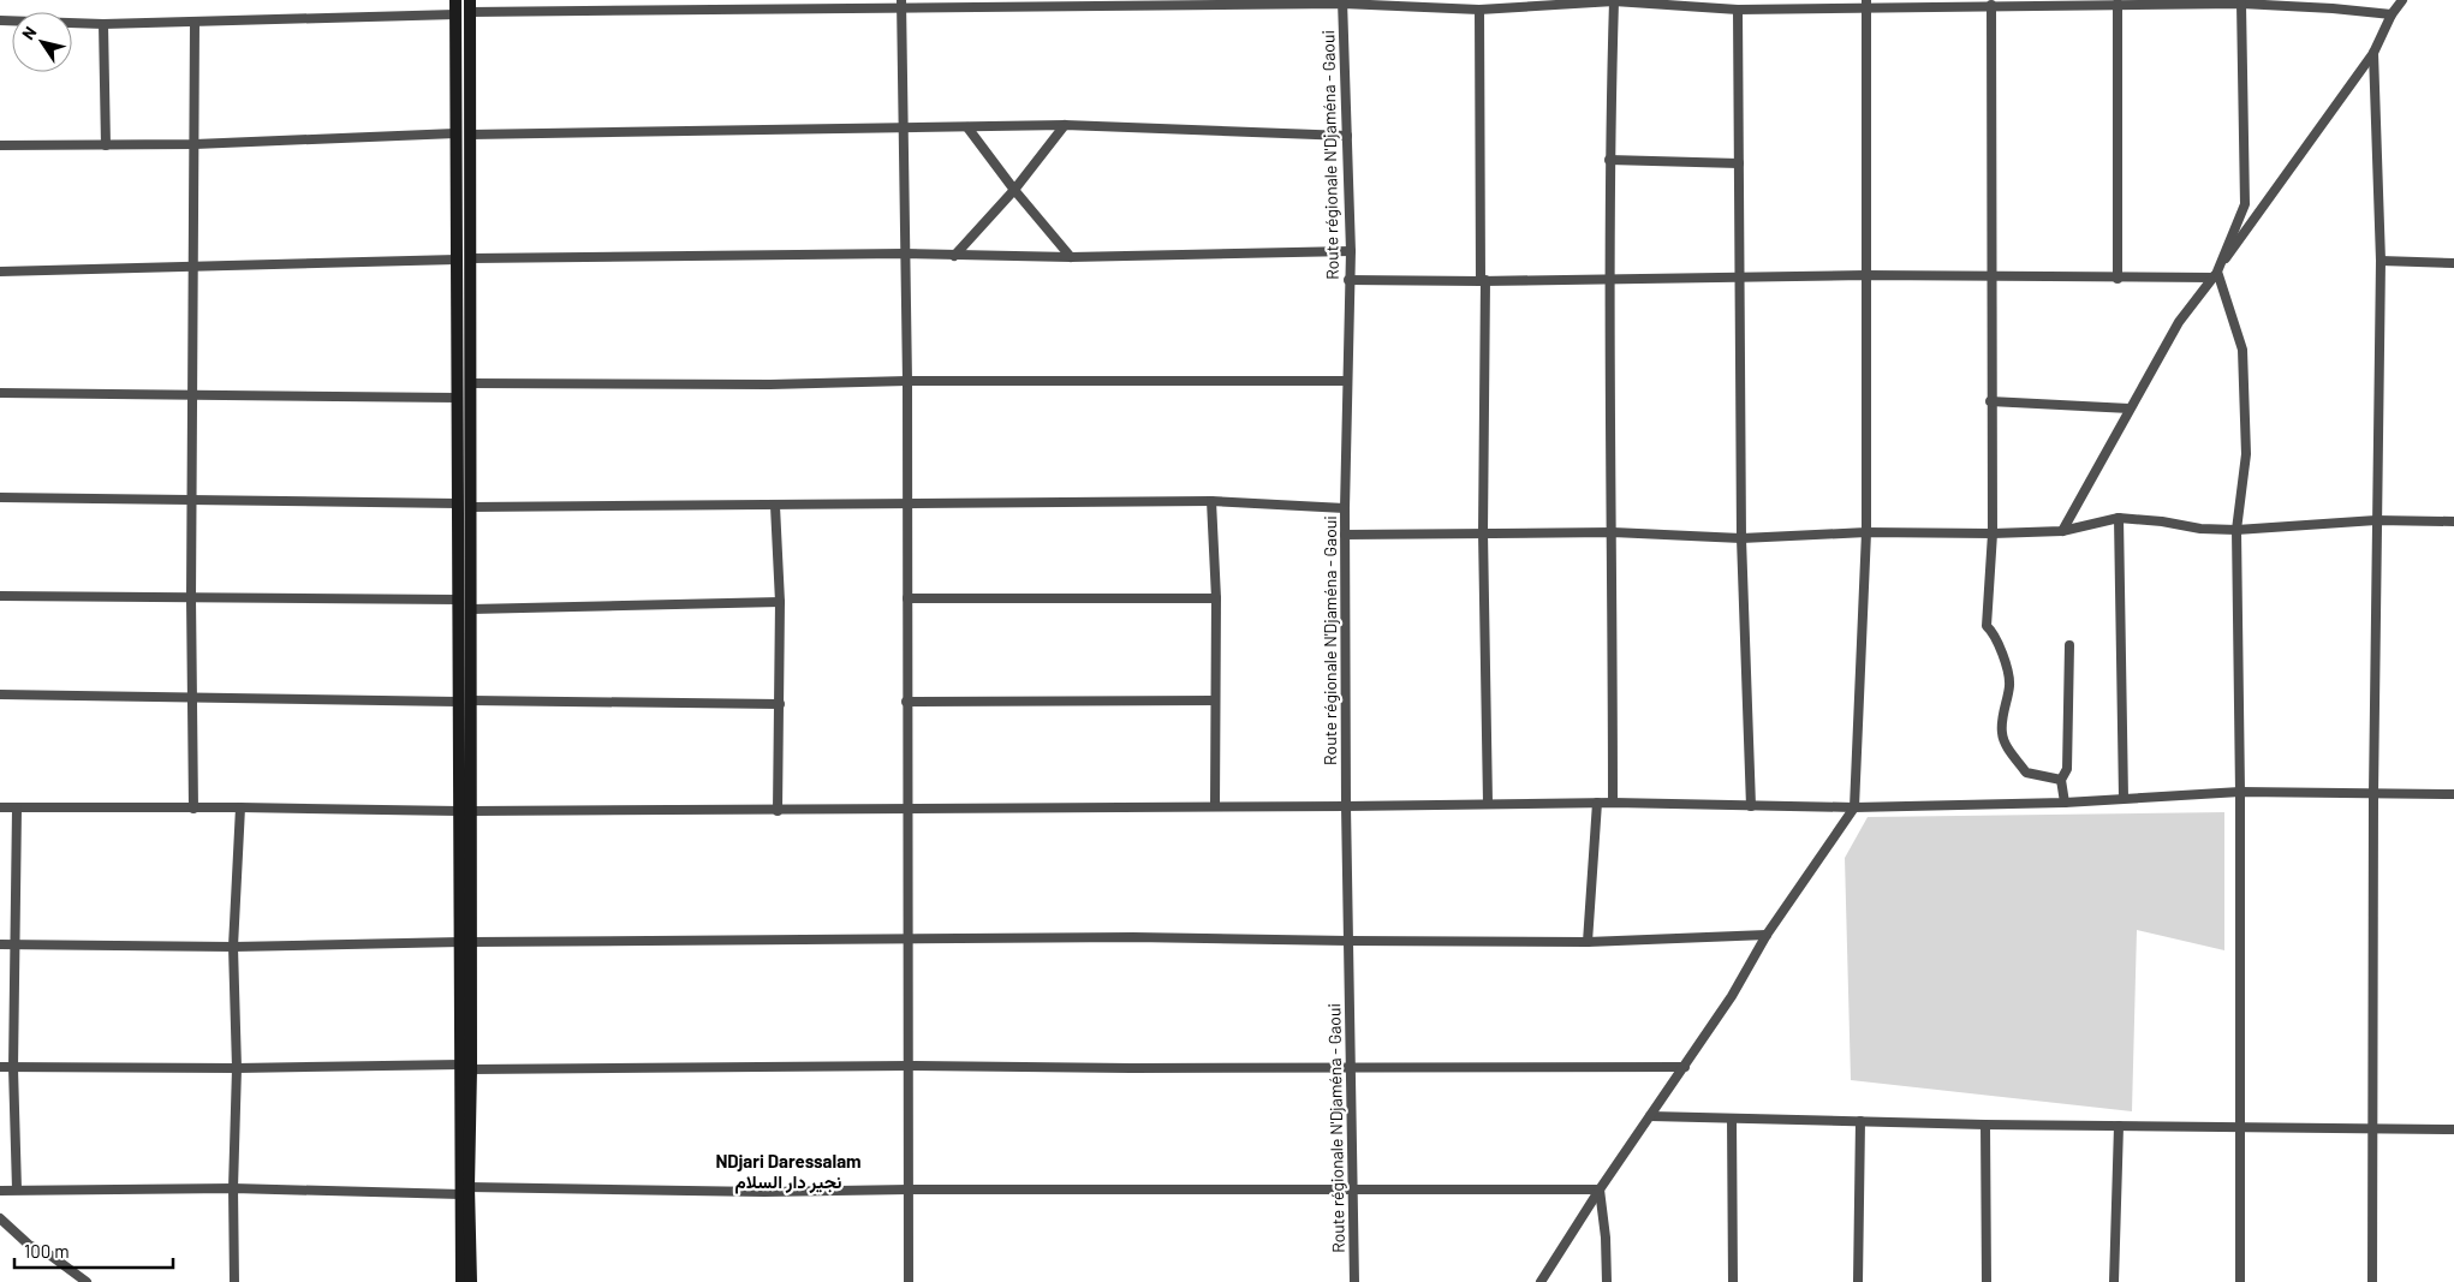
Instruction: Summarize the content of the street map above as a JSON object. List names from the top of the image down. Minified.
{"streets":{"street":["Route régionale N'Djaména - Gaoui"]},"districts":["NDjari Daressalam نجير دار السلام"],"scale_bar":"100 m","north":"top left"}
